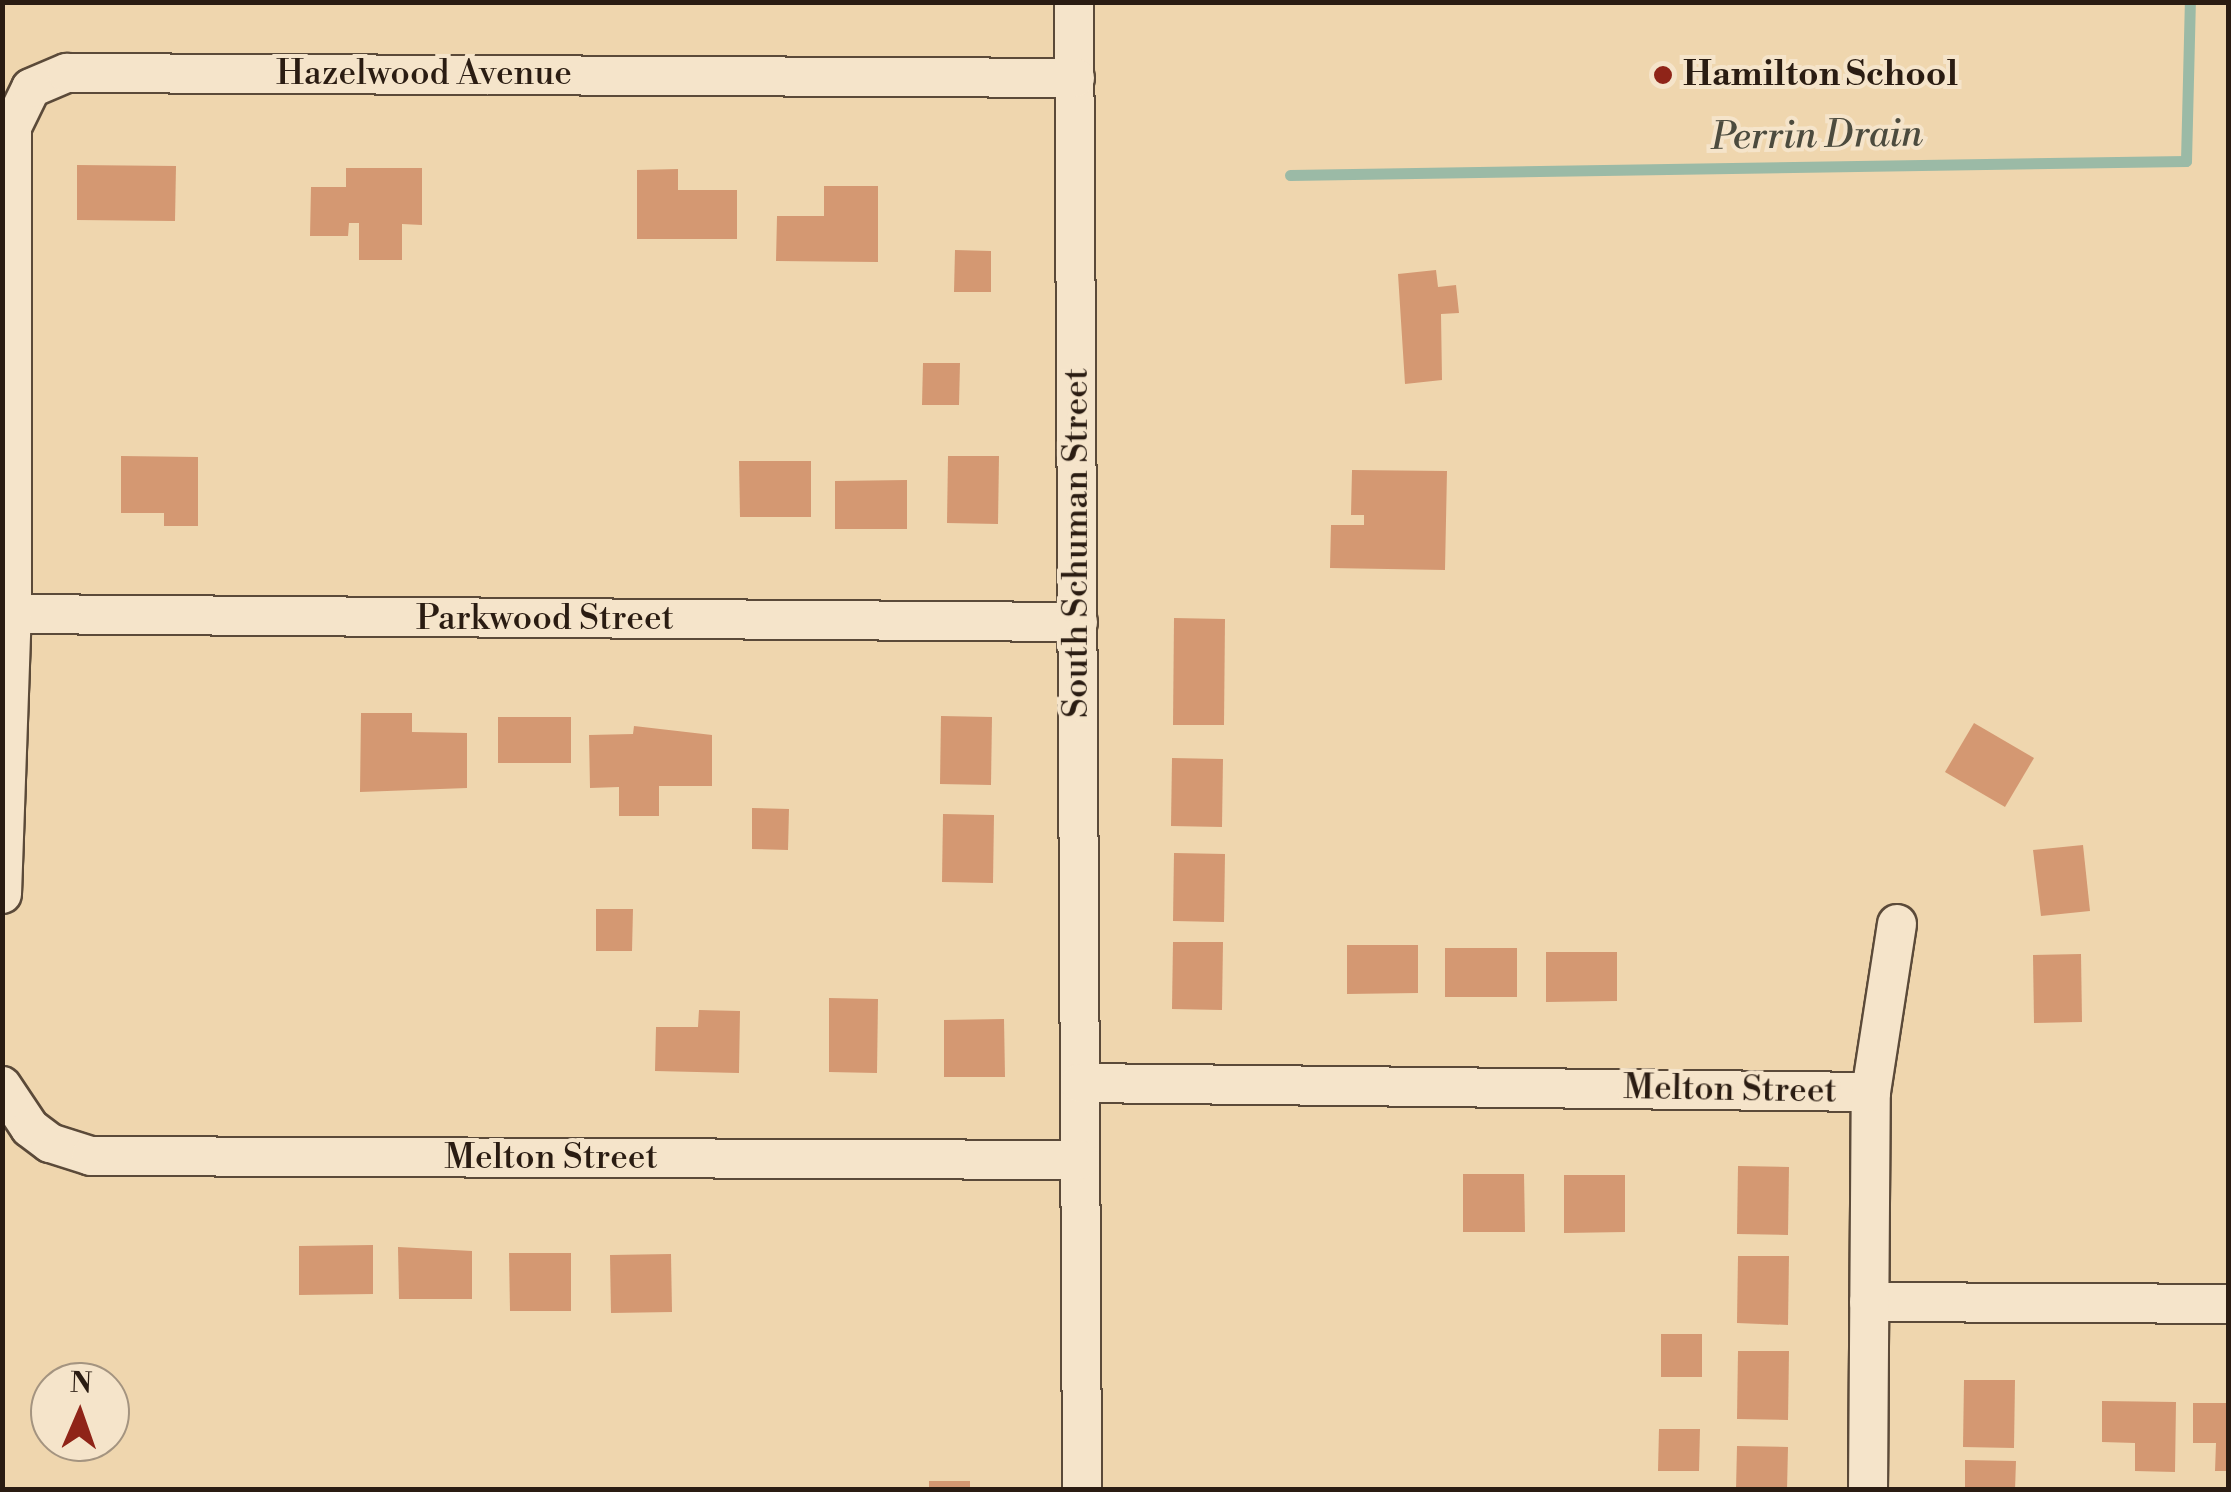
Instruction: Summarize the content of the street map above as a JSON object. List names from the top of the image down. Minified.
{"streets":{"street":["Hazelwood Avenue","South Schuman Street","Parkwood Street","Melton Street"]},"crossings":[["Hazelwood Avenue","South Schuman Street"],["Hazelwood Avenue","Parkwood Street"],["South Schuman Street","Parkwood Street"],["South Schuman Street","Melton Street"]],"water":["Perrin Drain"],"places":["Hamilton School"],"north":"top"}
